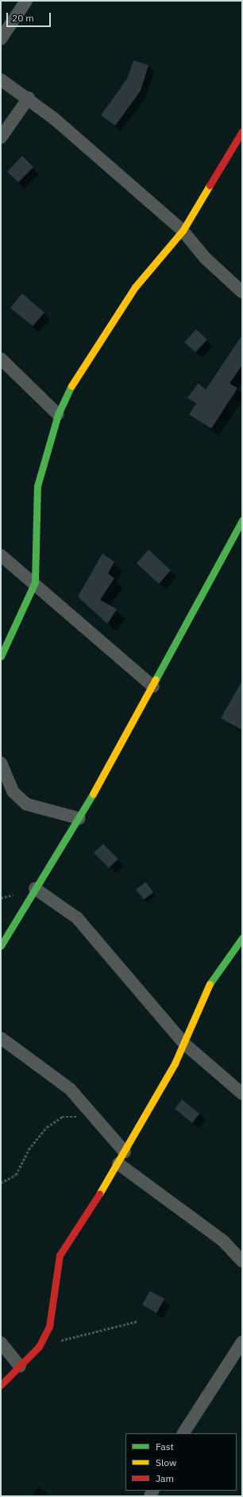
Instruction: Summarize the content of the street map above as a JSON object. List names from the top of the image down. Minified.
{"legend":["Fast","Slow","Jam"],"scale_bar":"20 m"}
